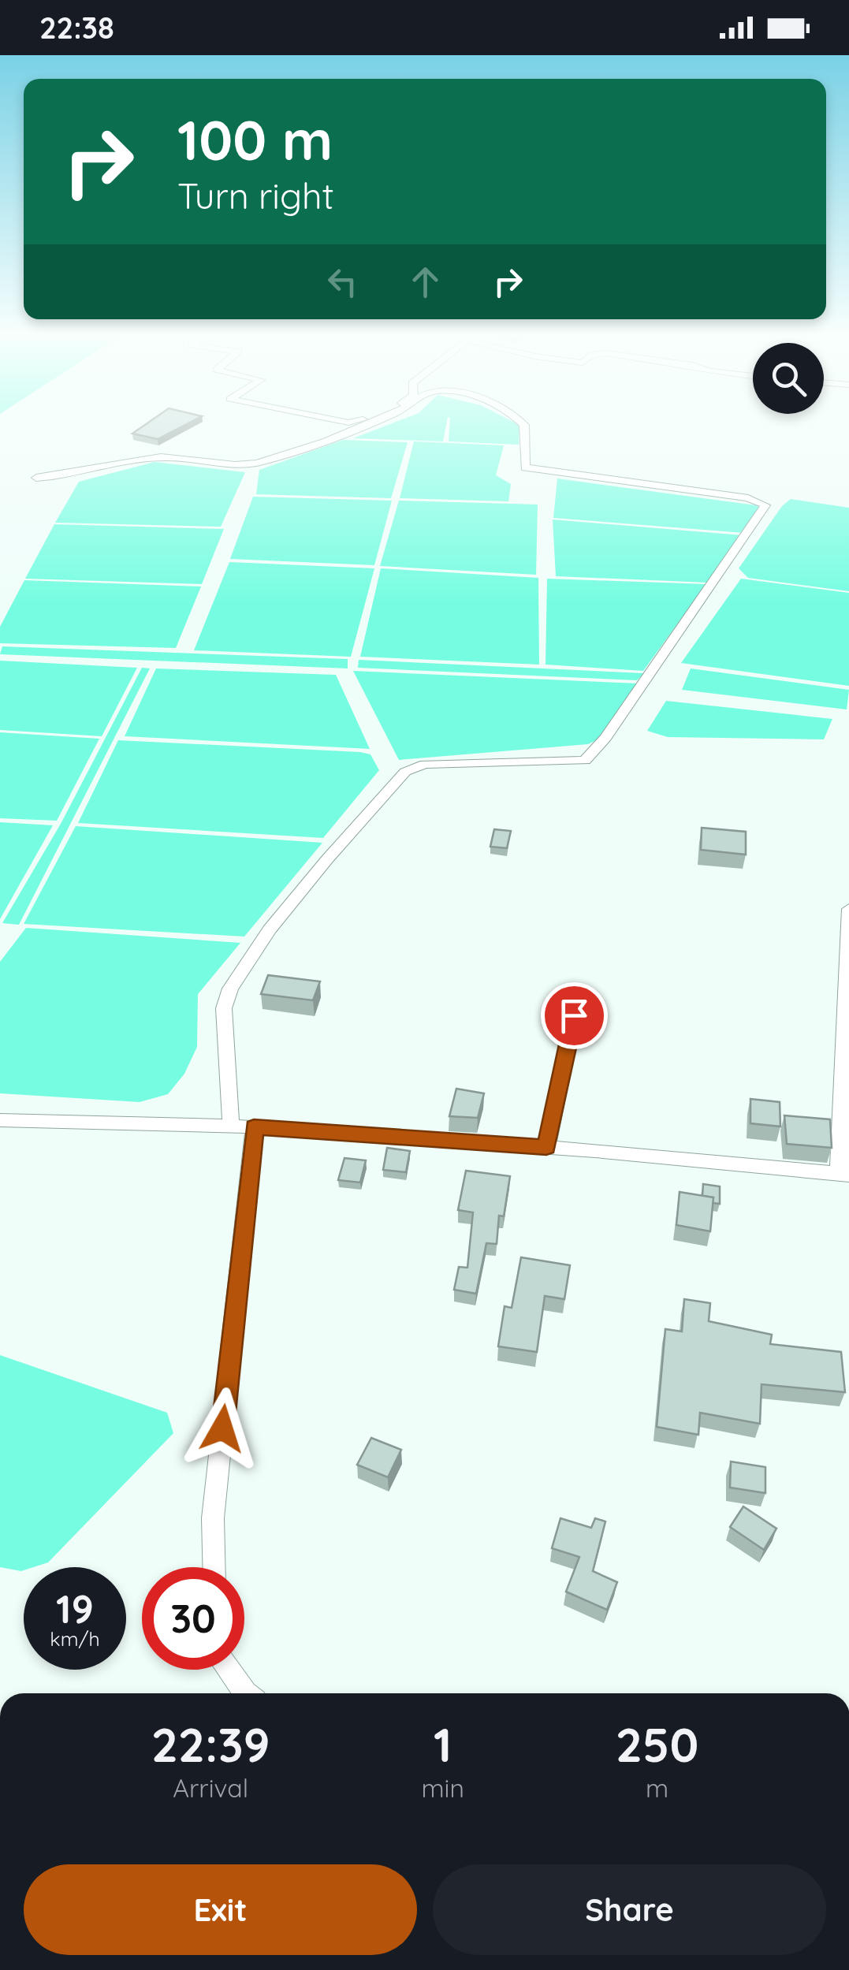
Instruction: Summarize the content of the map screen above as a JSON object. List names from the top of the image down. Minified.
{"page":{"status":"22:38","turn":["100 m","Turn right"],"speed":"19 km/h","limit":"30","eta":["22:39","Arrival","1","min","250","m"],"buttons":["Exit","Share"]}}
